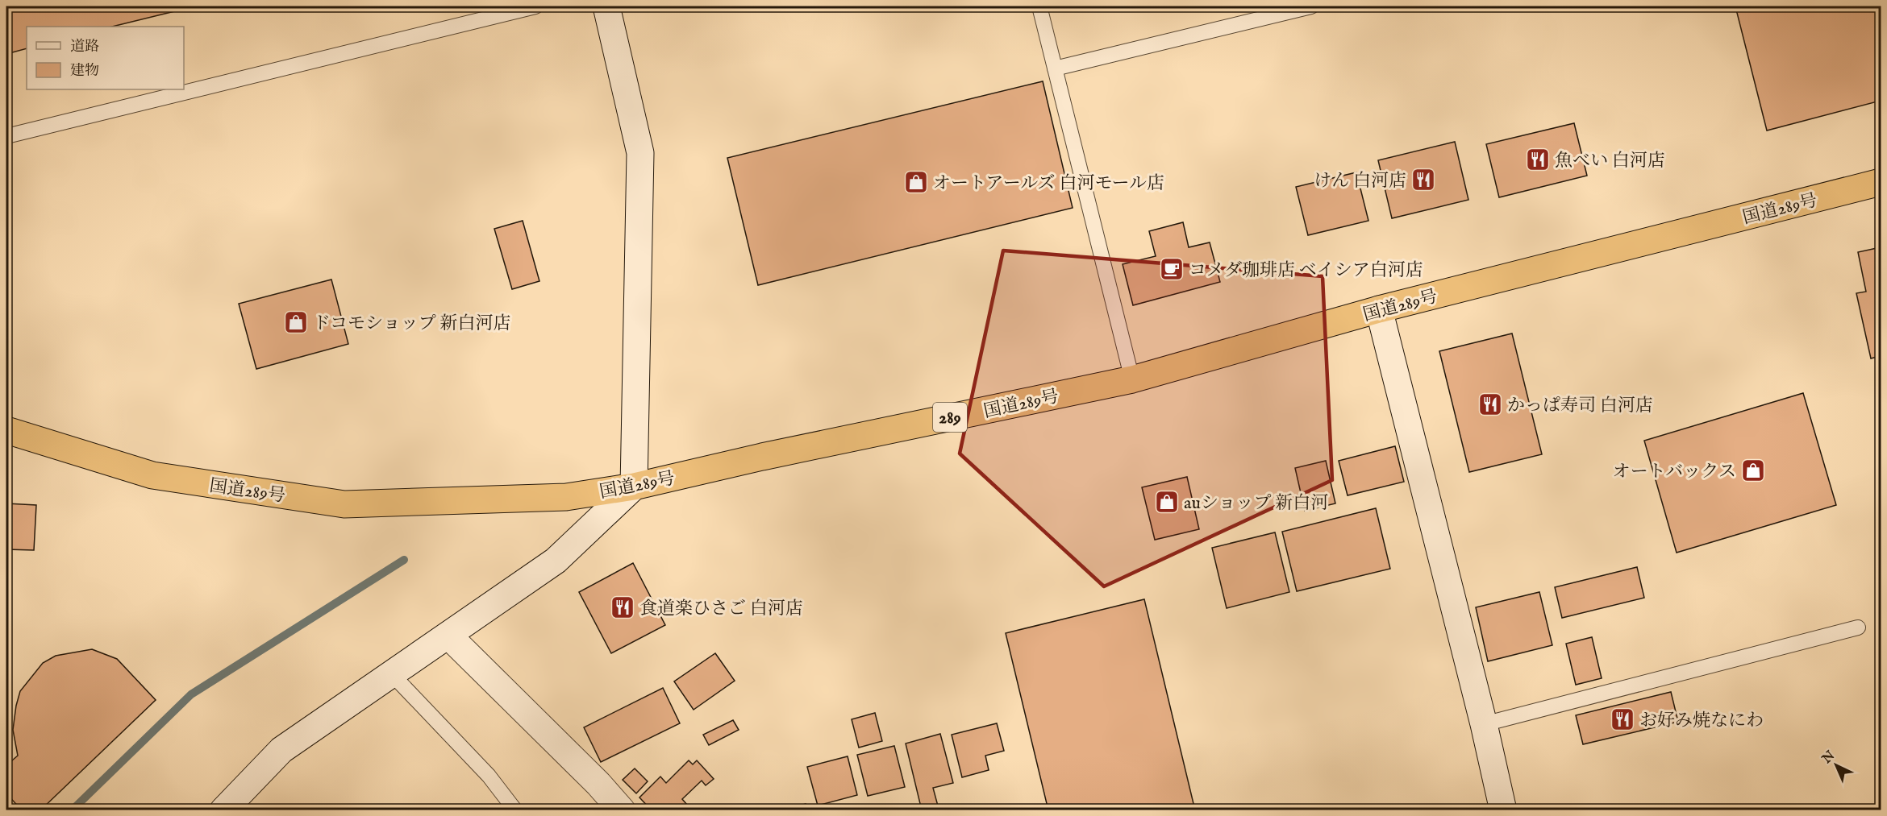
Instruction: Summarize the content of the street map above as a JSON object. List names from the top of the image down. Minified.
{"streets":{"highway":["国道289号","289"]},"places":{"restaurant":["魚べい 白河店","けん 白河店","かっぱ寿司 白河店","食道楽ひさご 白河店","お好み焼なにわ"],"shop":["オートアールズ 白河モール店","ドコモショップ 新白河店","オートバックス","auショップ 新白河"],"cafe":["コメダ珈琲店 ベイシア白河店"]},"legend":["道路","建物"],"north":"top left"}
